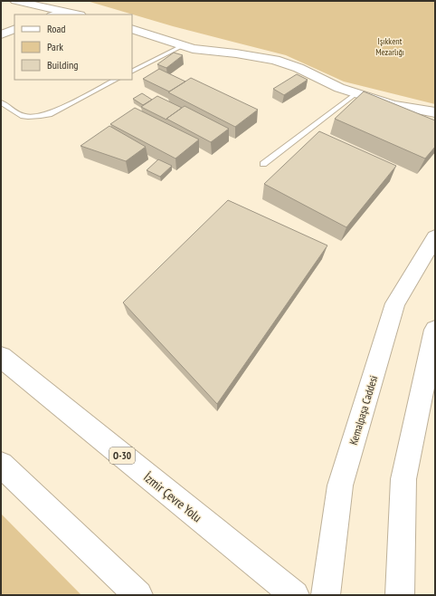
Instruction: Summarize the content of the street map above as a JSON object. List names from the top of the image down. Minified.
{"streets":{"main road":["Kemalpaşa Caddesi","O-30","İzmir Çevre Yolu"]},"parks":["Işıkkent Mezarlığı"],"legend":["Road","Park","Building"]}
